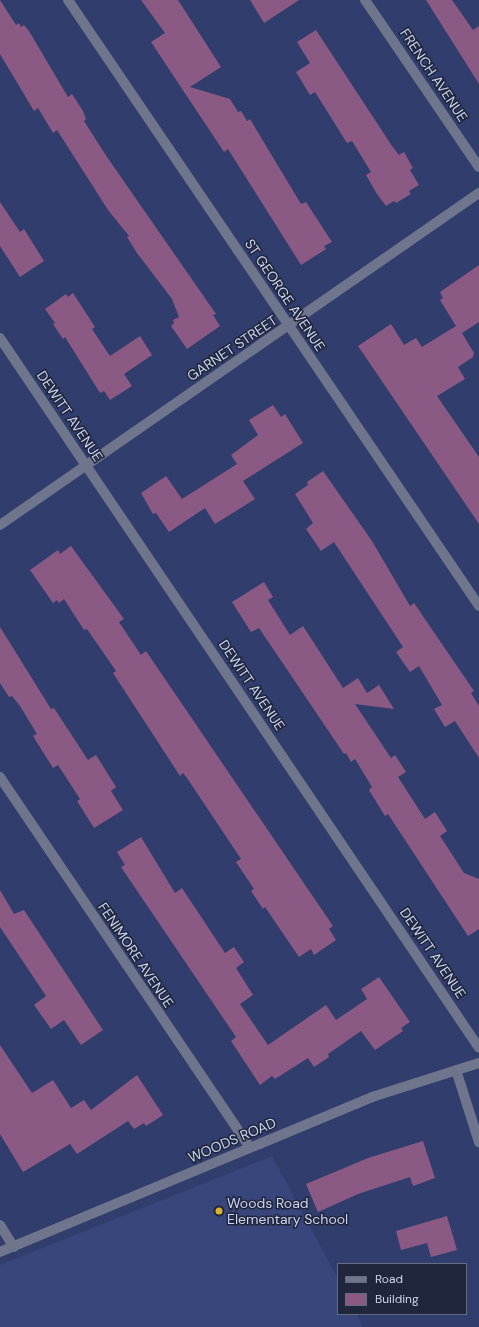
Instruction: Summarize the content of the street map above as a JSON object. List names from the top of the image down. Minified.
{"streets":{"street":["FRENCH AVENUE","ST GEORGE AVENUE","GARNET STREET","DEWITT AVENUE","FENIMORE AVENUE","WOODS ROAD"]},"crossings":[["ST GEORGE AVENUE","GARNET STREET"],["GARNET STREET","DEWITT AVENUE"],["FENIMORE AVENUE","WOODS ROAD"]],"places":["Woods Road Elementary School"],"legend":["Road","Building"]}
